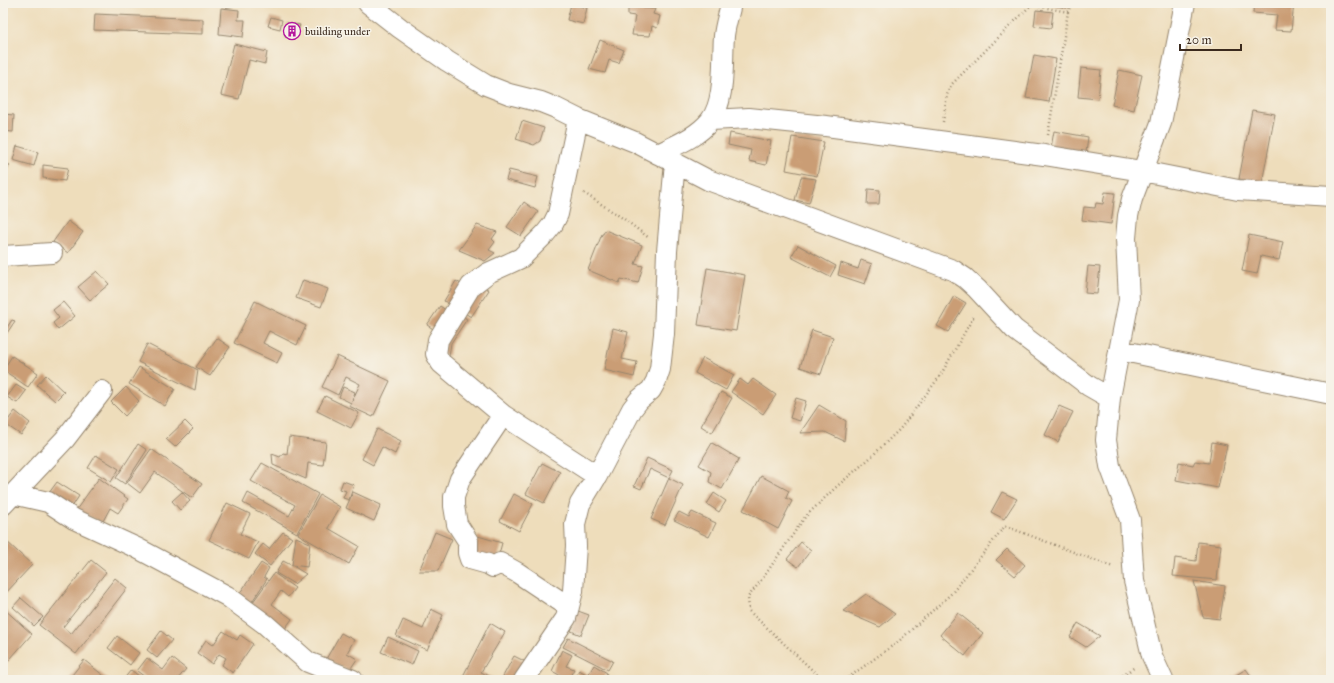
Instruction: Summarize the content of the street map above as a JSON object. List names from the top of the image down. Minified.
{"places":{"building":["building under"]},"scale_bar":"20 m"}
